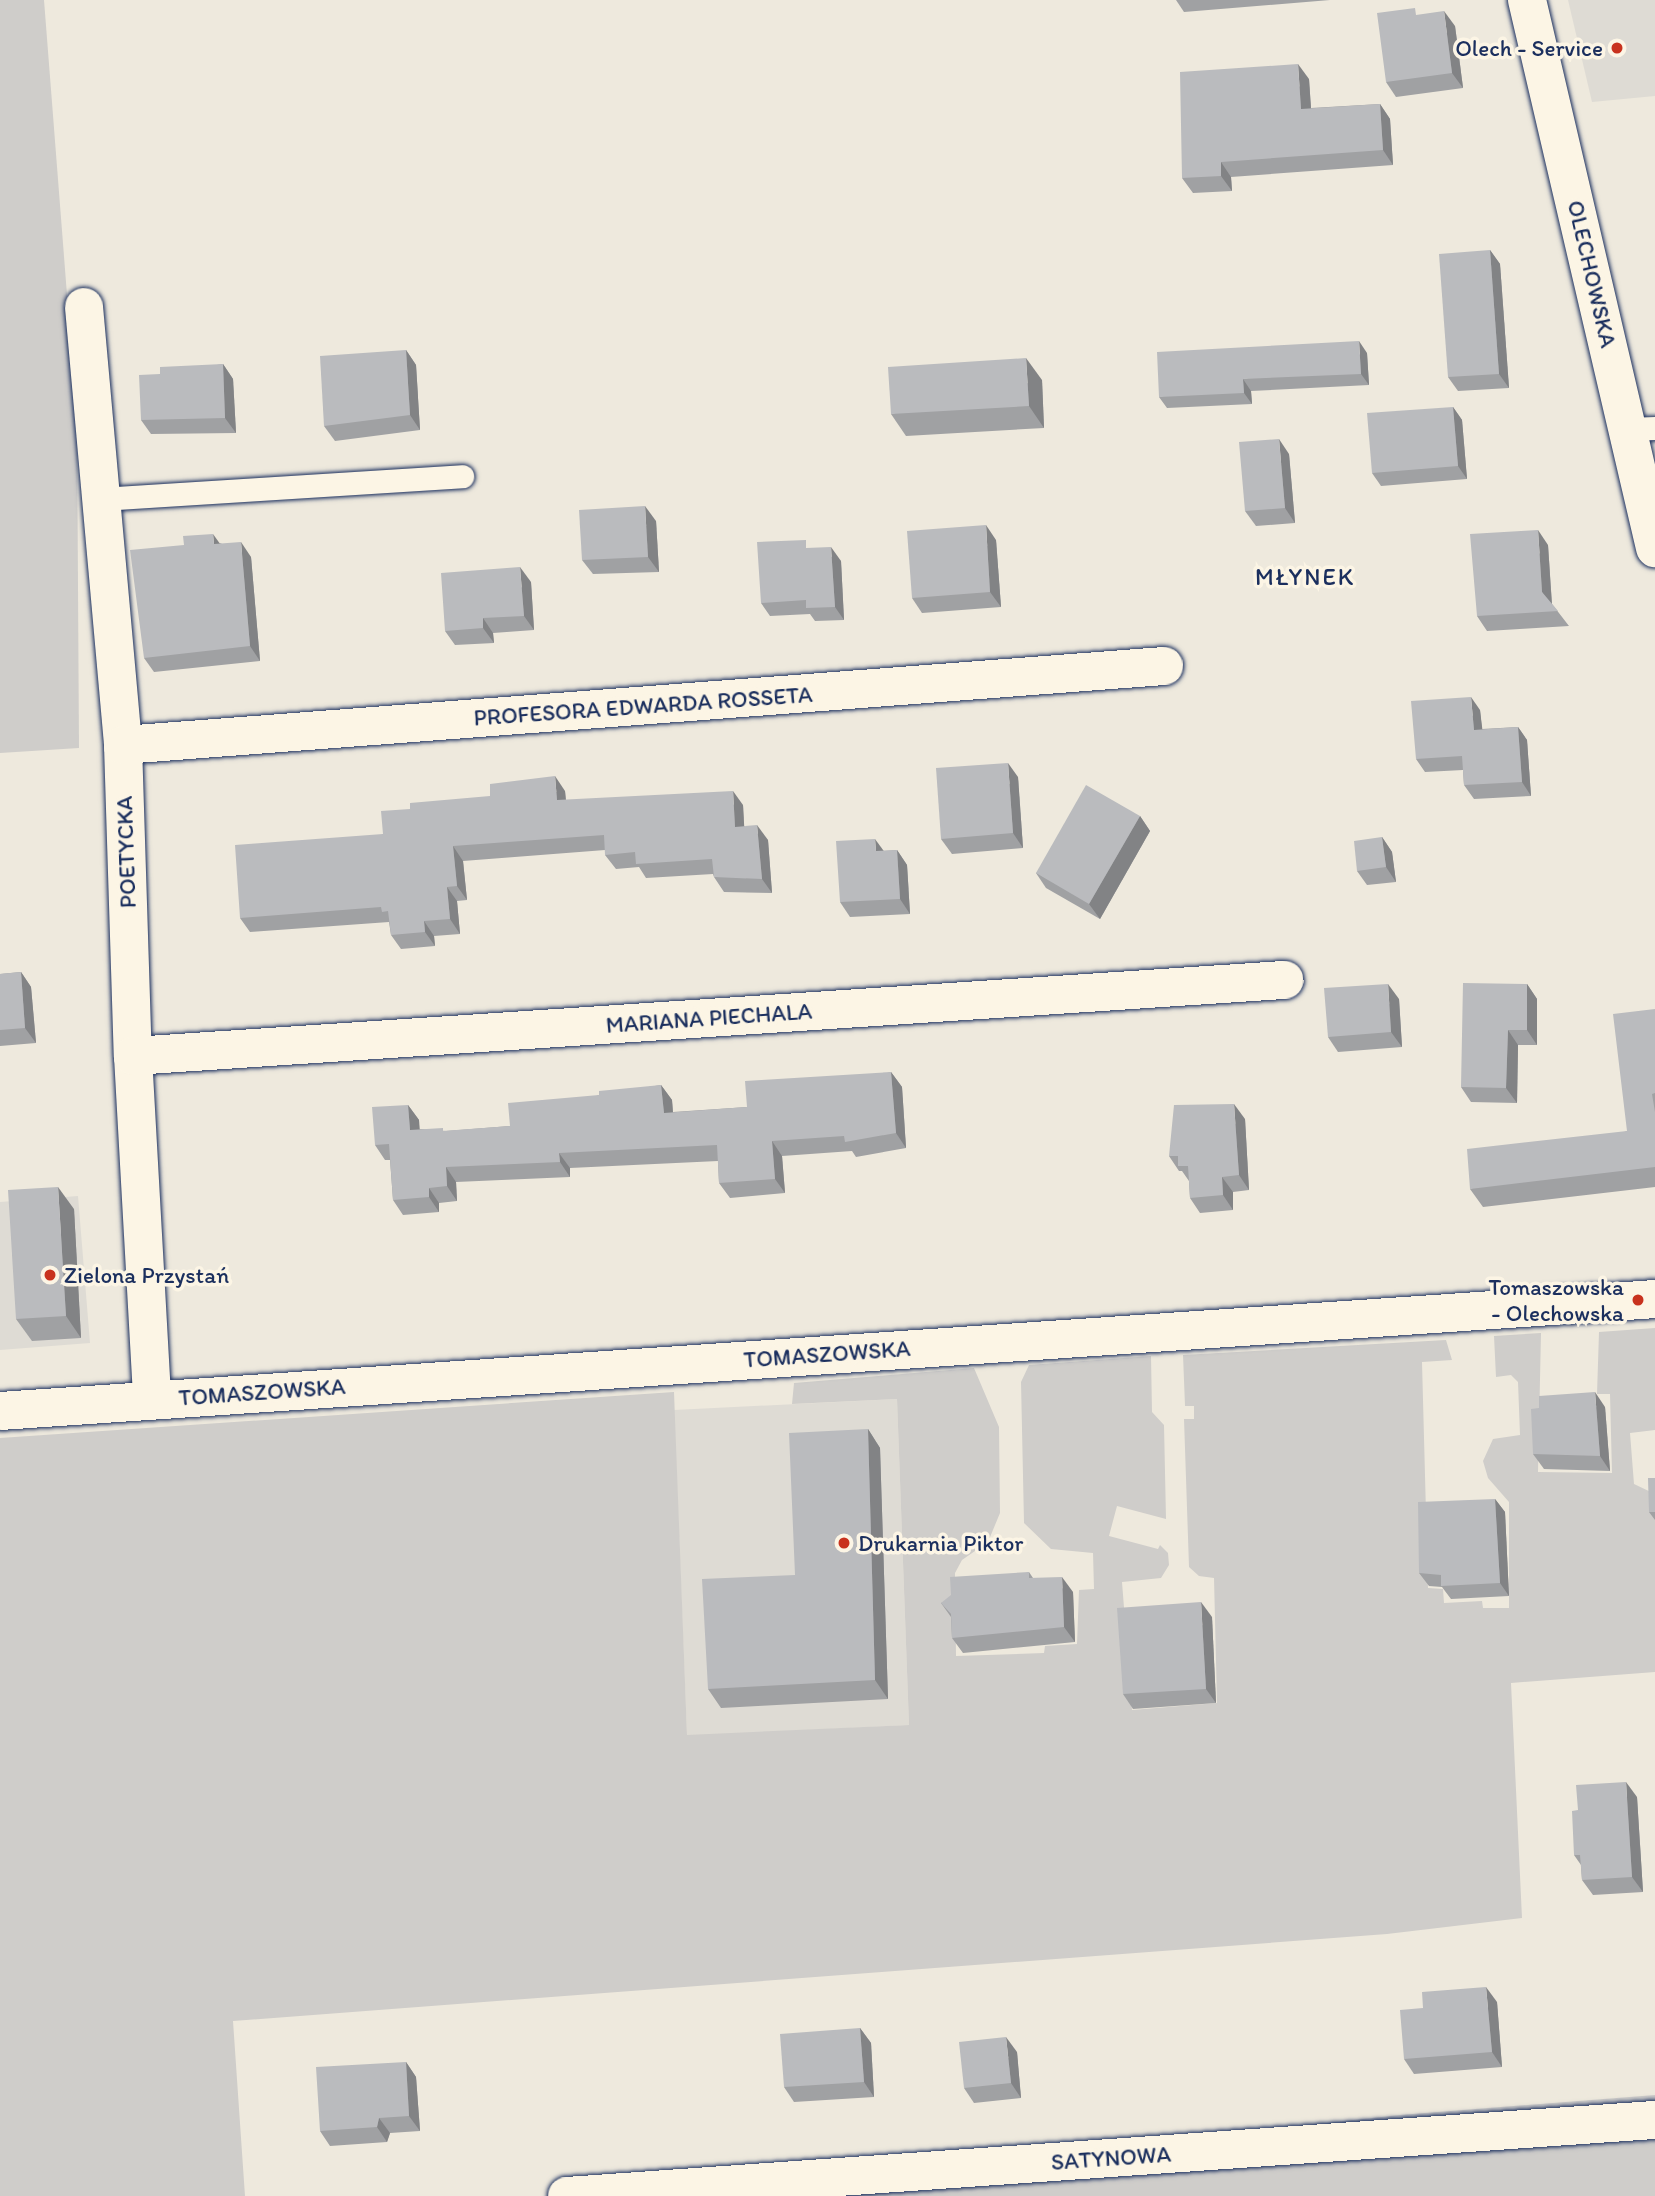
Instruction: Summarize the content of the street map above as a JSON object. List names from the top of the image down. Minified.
{"streets":{"street":["OLECHOWSKA","PROFESORA EDWARDA ROSSETA","POETYCKA","MARIANA PIECHALA","TOMASZOWSKA","SATYNOWA"]},"crossings":[["PROFESORA EDWARDA ROSSETA","POETYCKA"],["POETYCKA","MARIANA PIECHALA"],["POETYCKA","TOMASZOWSKA"]],"districts":["MŁYNEK"],"places":["Olech - Service","Zielona Przystań","Tomaszowska - Olechowska","Drukarnia Piktor"]}
